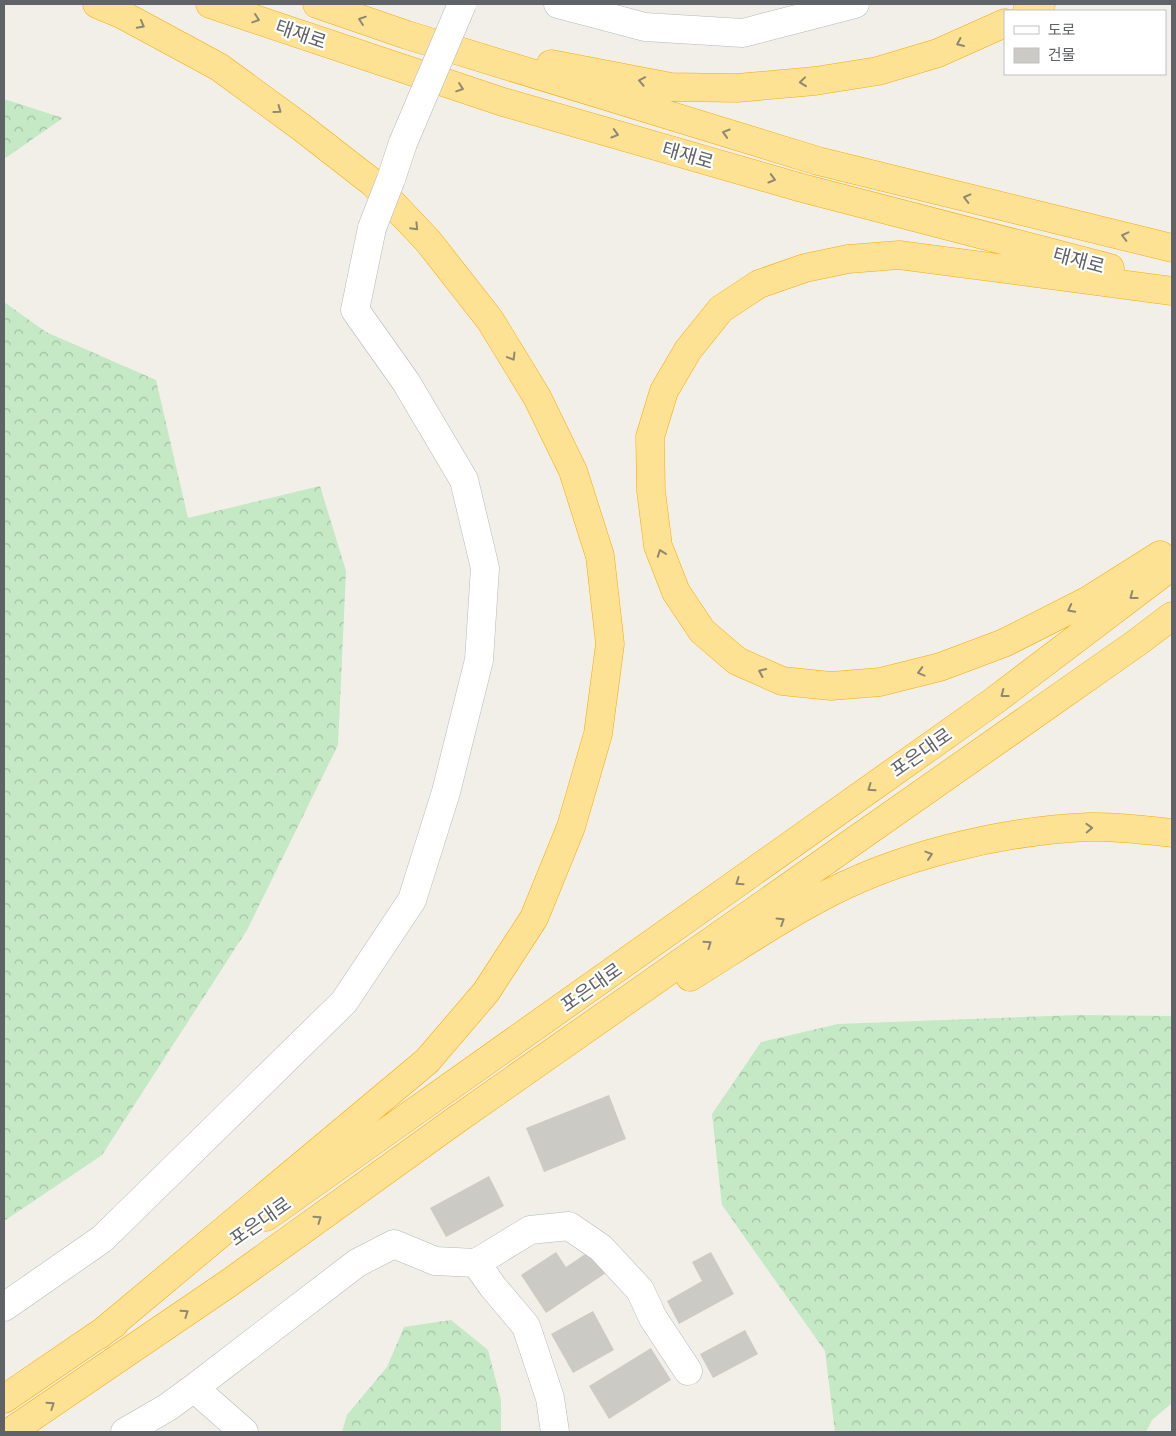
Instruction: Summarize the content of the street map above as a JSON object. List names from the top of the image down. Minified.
{"streets":{"highway":["태재로","포은대로"]},"legend":["도로","건물"]}
